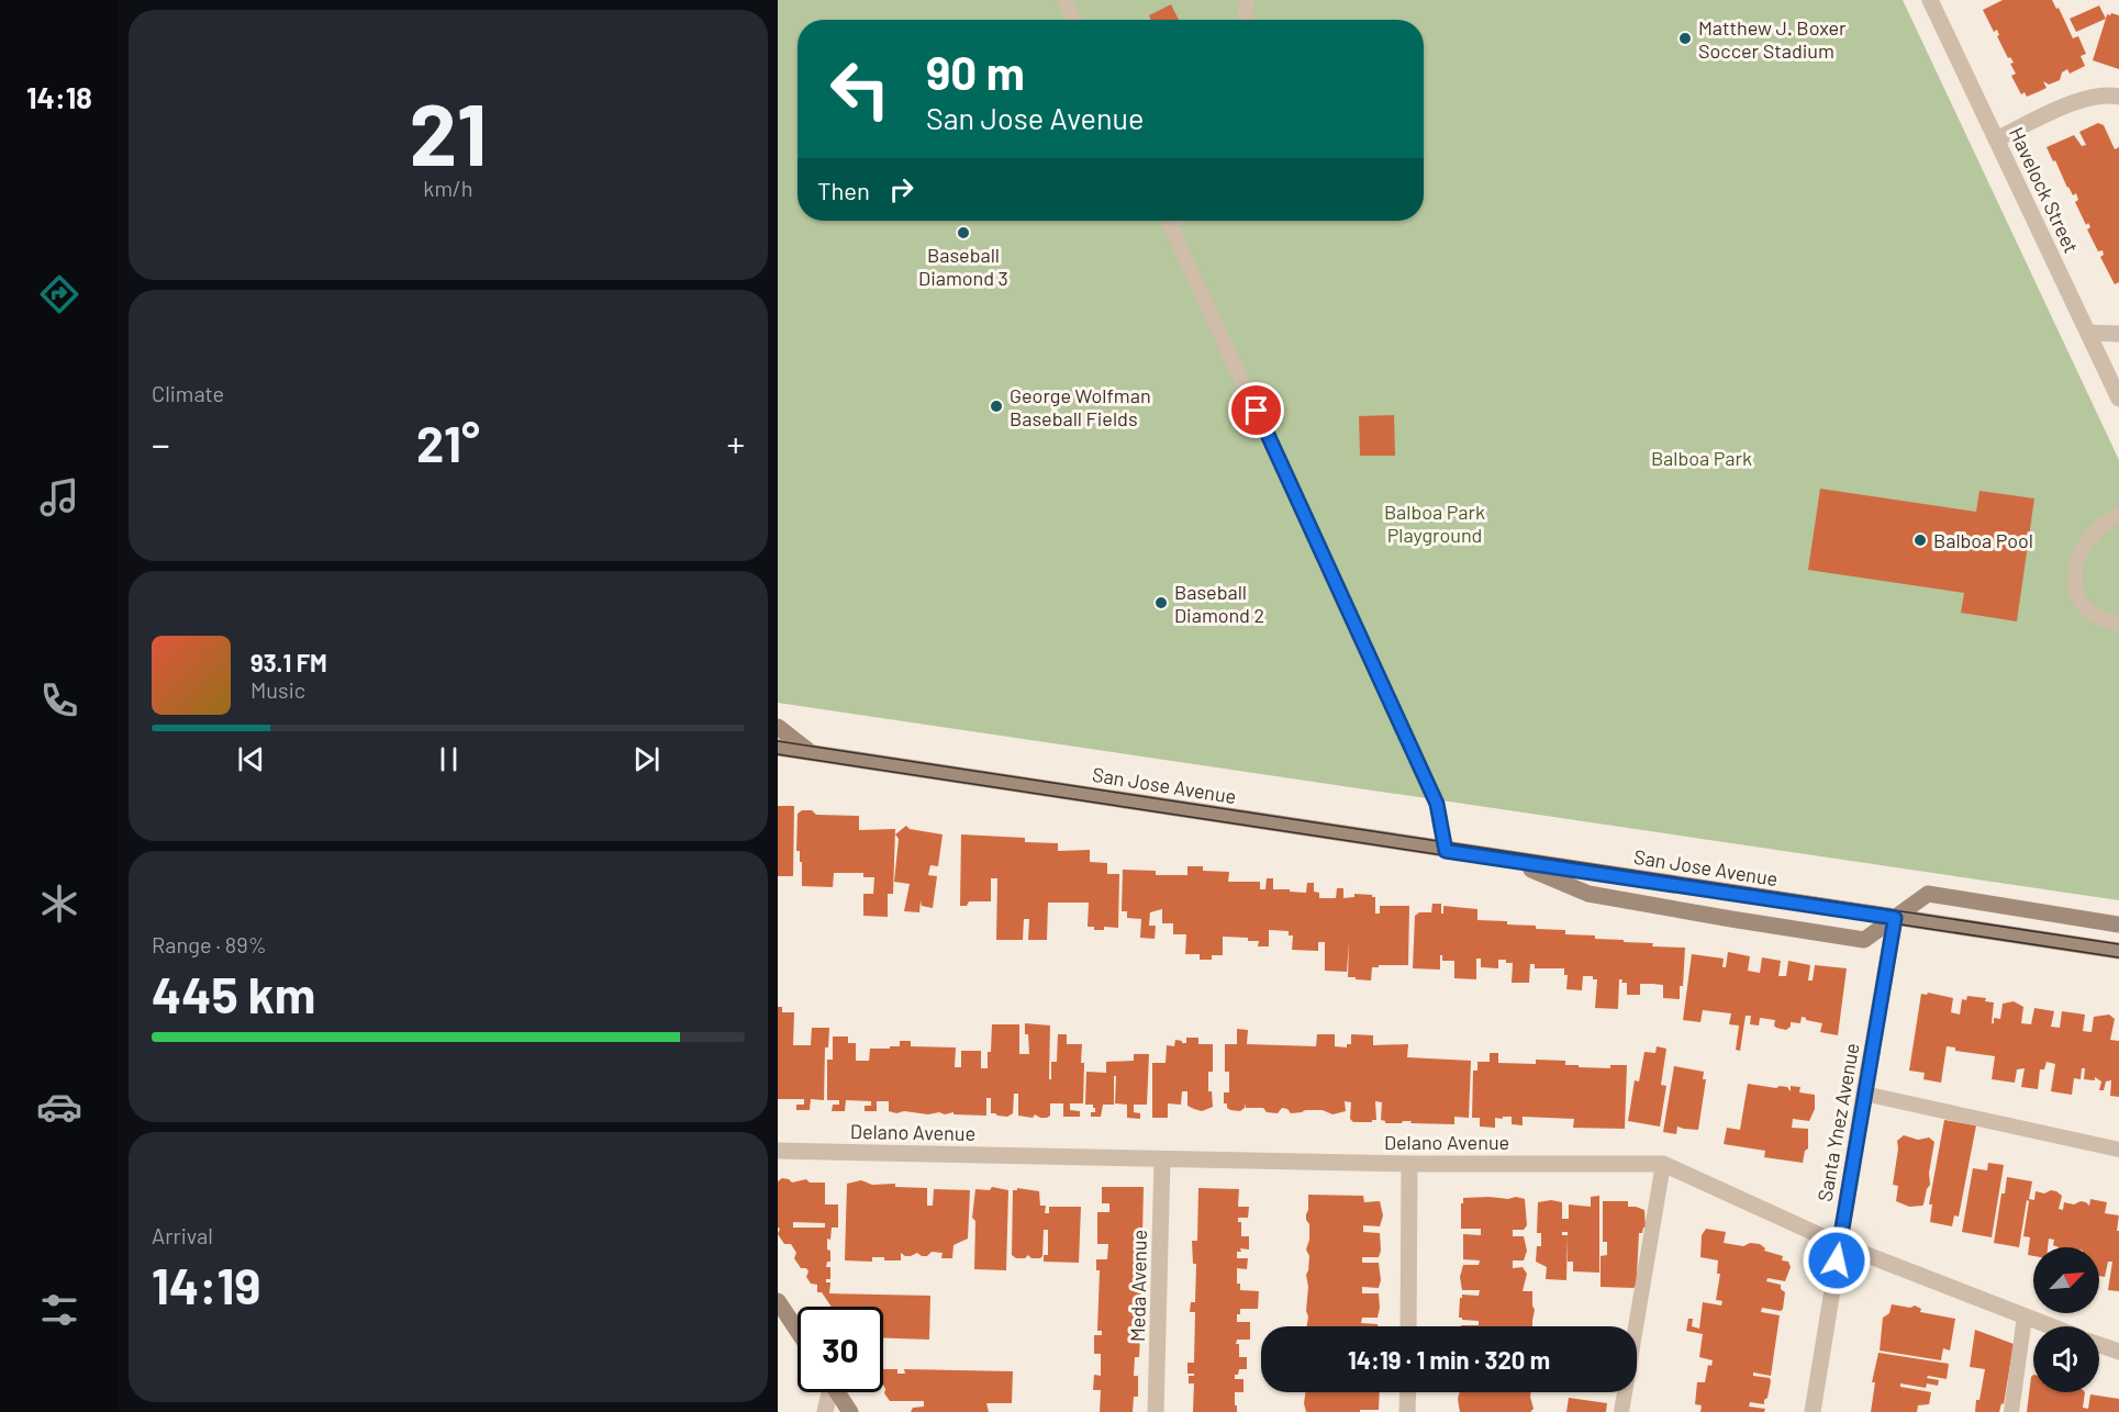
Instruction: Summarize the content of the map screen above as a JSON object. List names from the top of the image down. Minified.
{"streets":{"main road":["San Jose Avenue"],"street":["Havelock Street","Santa Ynez Avenue","Delano Avenue","Meda Avenue"]},"crossings":[["San Jose Avenue","Santa Ynez Avenue"],["Santa Ynez Avenue","Delano Avenue"],["Delano Avenue","Meda Avenue"]],"parks":["Balboa Park","Balboa Park Playground"],"places":["Matthew J. Boxer Soccer Stadium","Baseball Diamond 3","George Wolfman Baseball Fields","Balboa Pool","Baseball Diamond 2"],"north":"top right","page":{"tabs":"14:18","tile":[["21","km/h"],"Climate",["Range · 89%","445 km"],["Arrival","14:19"]],"turn":["90 m","San Jose Avenue"],"then":"Then","heat":["−","21°","+"],"song":["93.1 FM","Music"],"limit":"30","trip":"14:19 · 1 min · 320 m"}}
